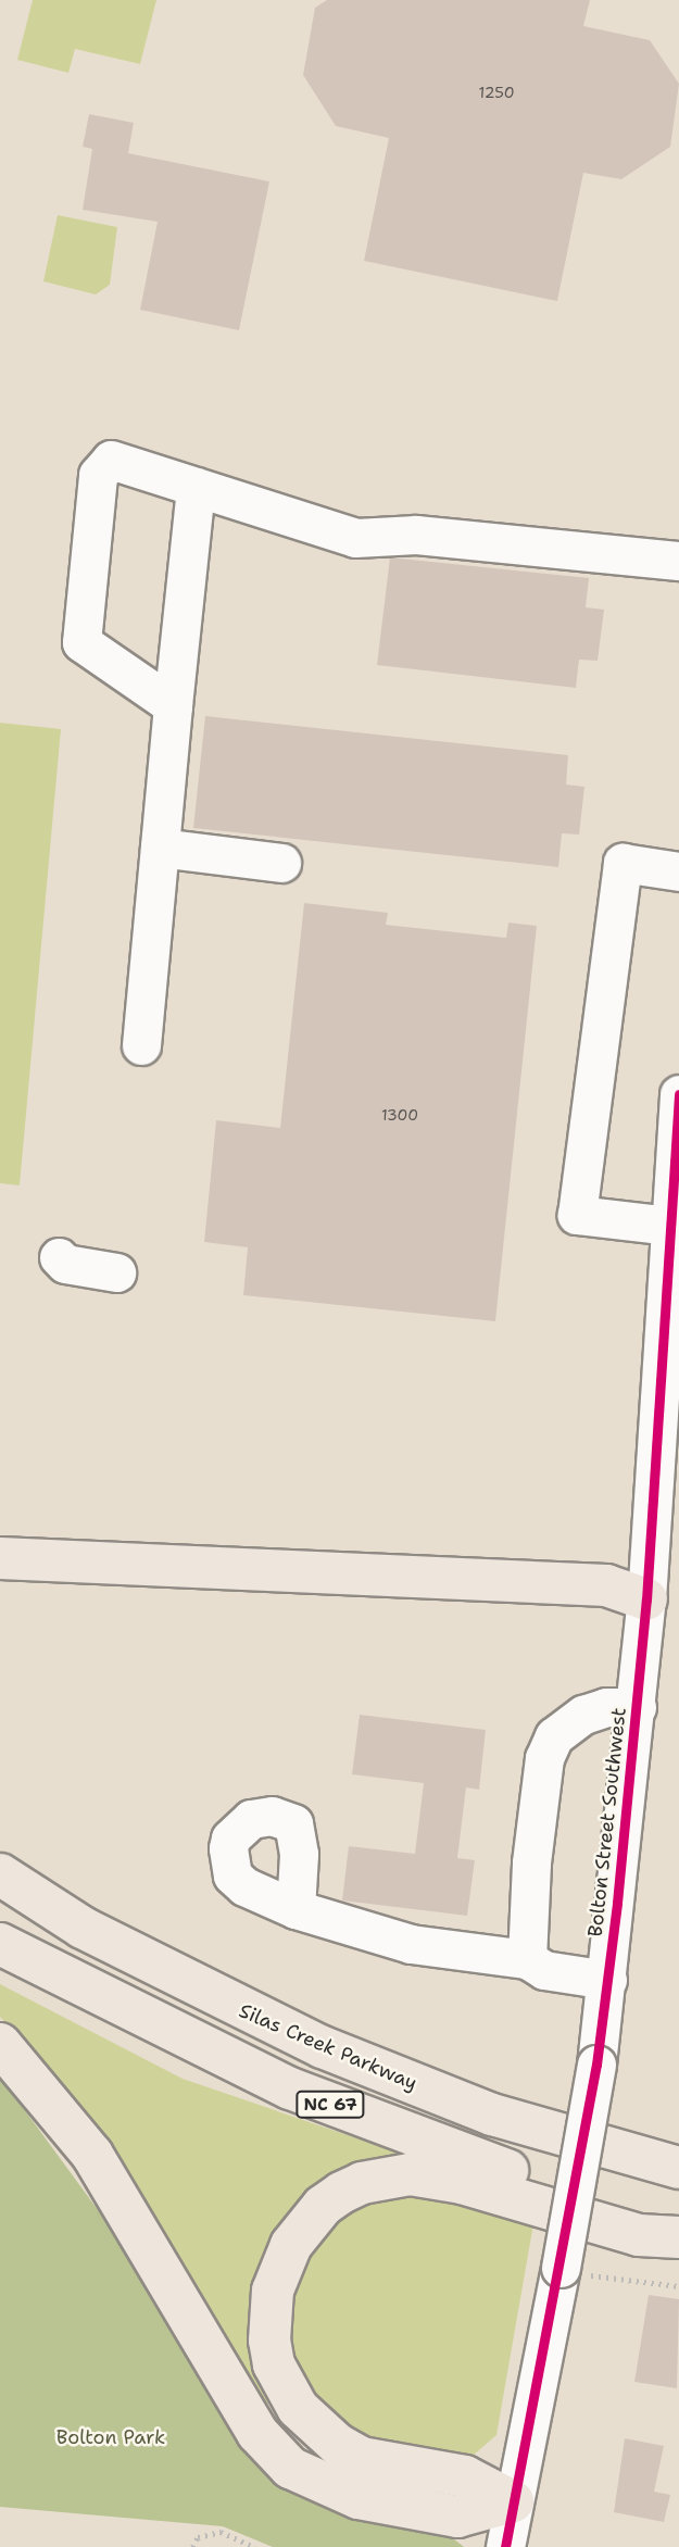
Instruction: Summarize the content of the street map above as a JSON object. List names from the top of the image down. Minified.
{"streets":{"main road":["Silas Creek Parkway","NC 67"],"street":["Bolton Street Southwest"]},"parks":["Bolton Park"],"house_numbers":["1250","1300"]}
